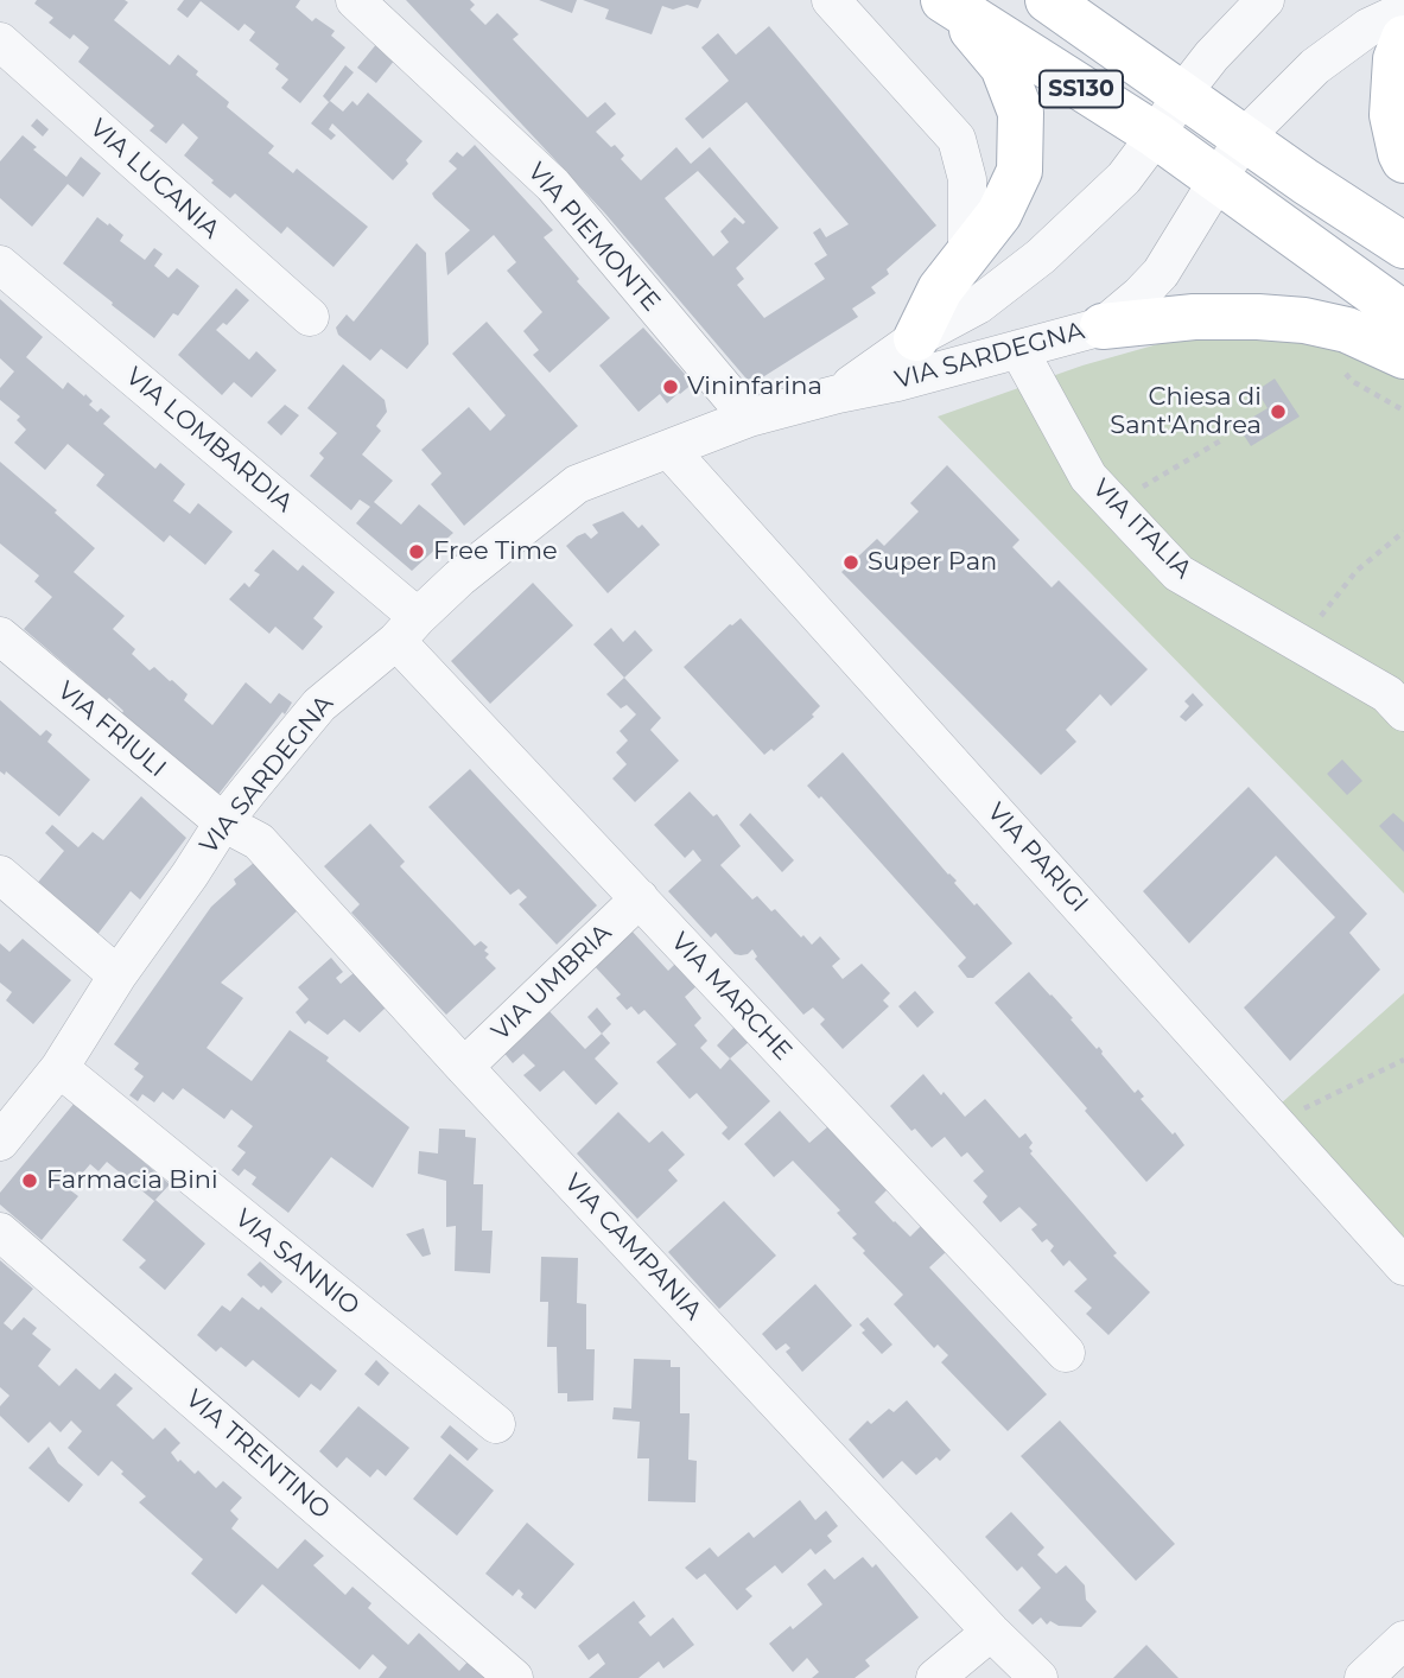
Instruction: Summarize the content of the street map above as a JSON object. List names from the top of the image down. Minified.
{"streets":{"main road":["SS130"],"street":["VIA LUCANIA","VIA PIEMONTE","VIA SARDEGNA","VIA LOMBARDIA","VIA ITALIA","VIA FRIULI","VIA PARIGI","VIA UMBRIA","VIA MARCHE","VIA CAMPANIA","VIA SANNIO","VIA TRENTINO"]},"crossings":[["SS130","VIA SARDEGNA"],["VIA PIEMONTE","VIA SARDEGNA"],["VIA SARDEGNA","VIA LOMBARDIA"],["VIA SARDEGNA","VIA ITALIA"],["VIA SARDEGNA","VIA FRIULI"],["VIA SARDEGNA","VIA PARIGI"],["VIA SARDEGNA","VIA MARCHE"],["VIA SARDEGNA","VIA CAMPANIA"],["VIA SARDEGNA","VIA SANNIO"],["VIA LOMBARDIA","VIA MARCHE"],["VIA FRIULI","VIA CAMPANIA"],["VIA UMBRIA","VIA MARCHE"],["VIA UMBRIA","VIA CAMPANIA"]],"places":["Vininfarina","Chiesa di Sant'Andrea","Free Time","Super Pan","Farmacia Bini"]}
